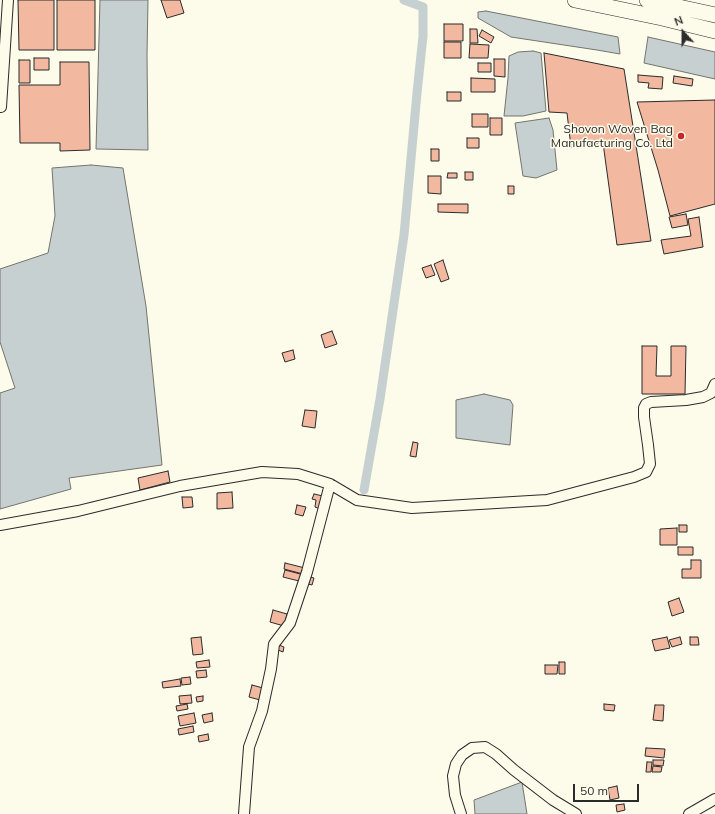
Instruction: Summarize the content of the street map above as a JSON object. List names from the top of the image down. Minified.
{"places":["Shovon Woven Bag Manufacturing Co. Ltd"],"scale_bar":"50 m","north":"top"}
